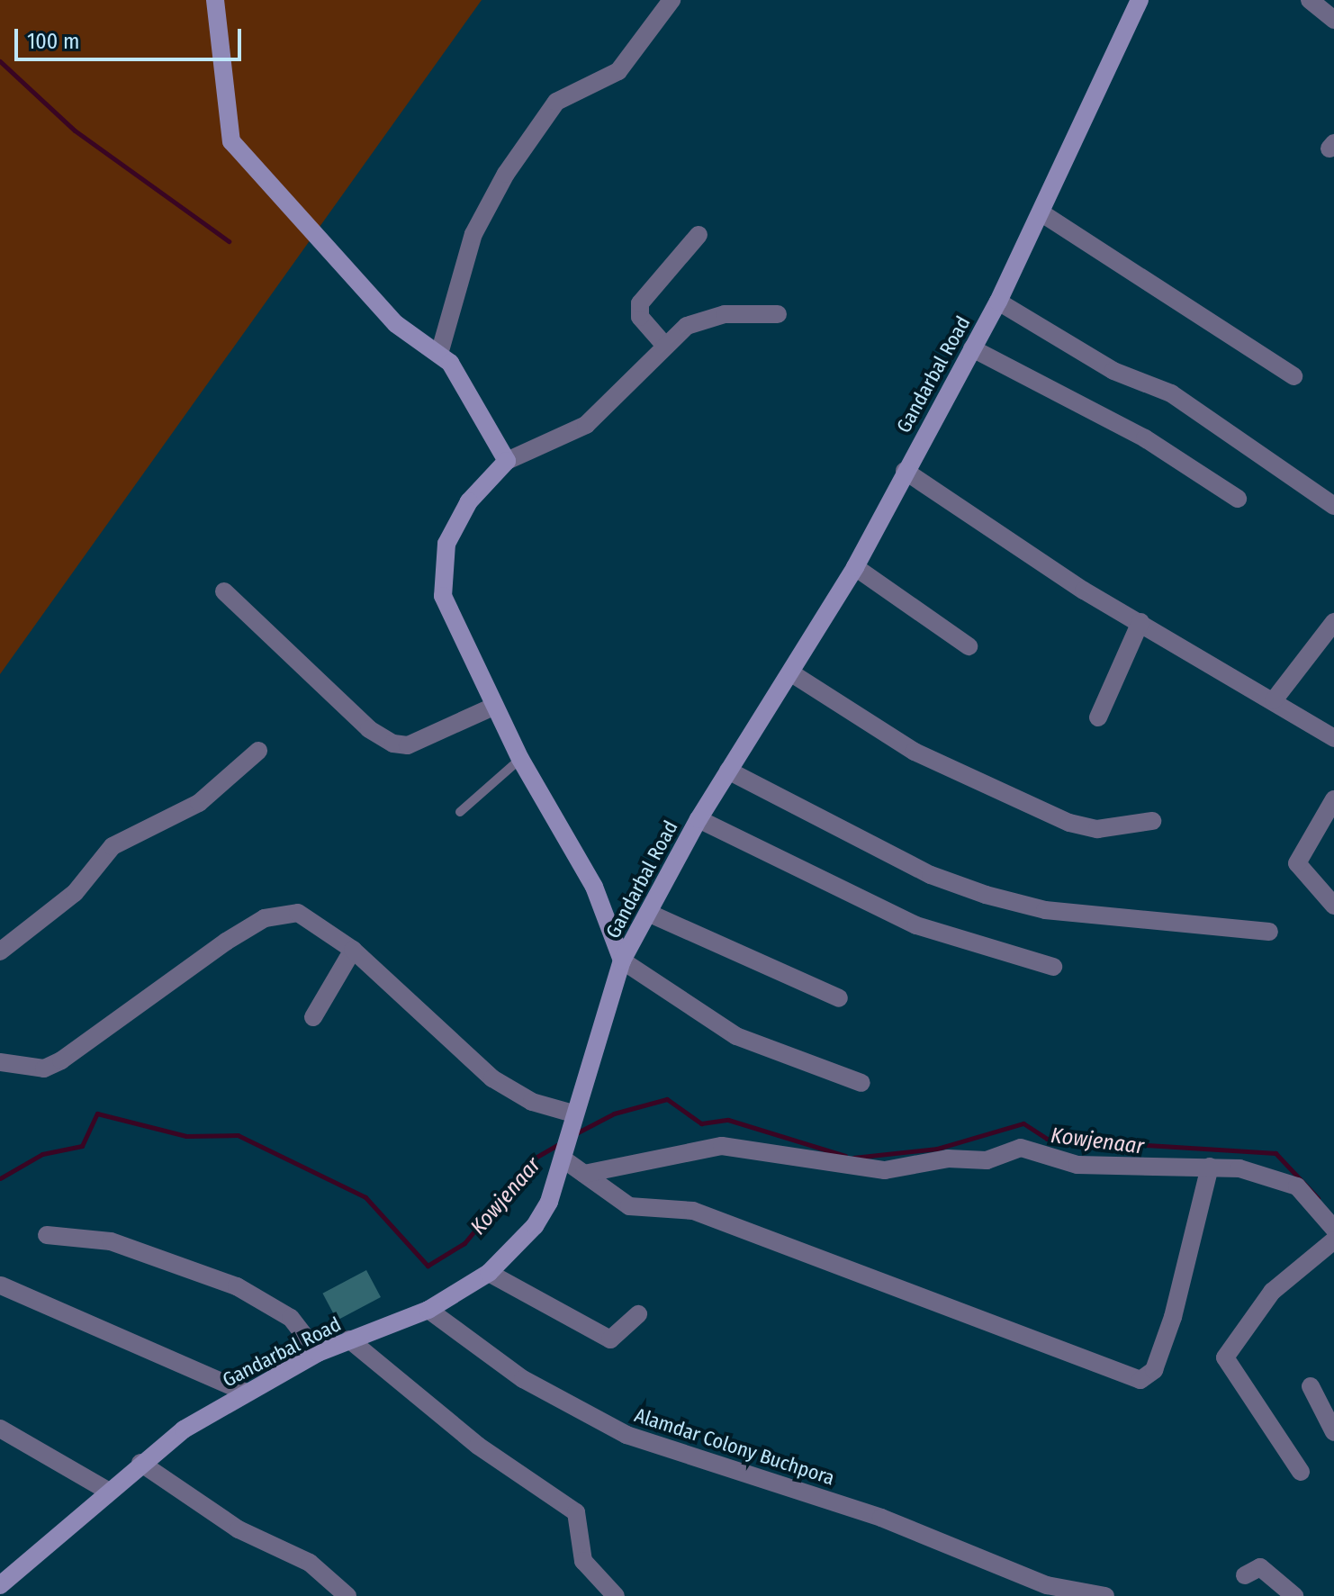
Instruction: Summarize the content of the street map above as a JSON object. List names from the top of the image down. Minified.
{"streets":{"street":["Gandarbal Road","Alamdar Colony Buchpora"]},"crossings":[["Gandarbal Road","Alamdar Colony Buchpora"]],"water":["Kowjenaar"],"scale_bar":"100 m"}
